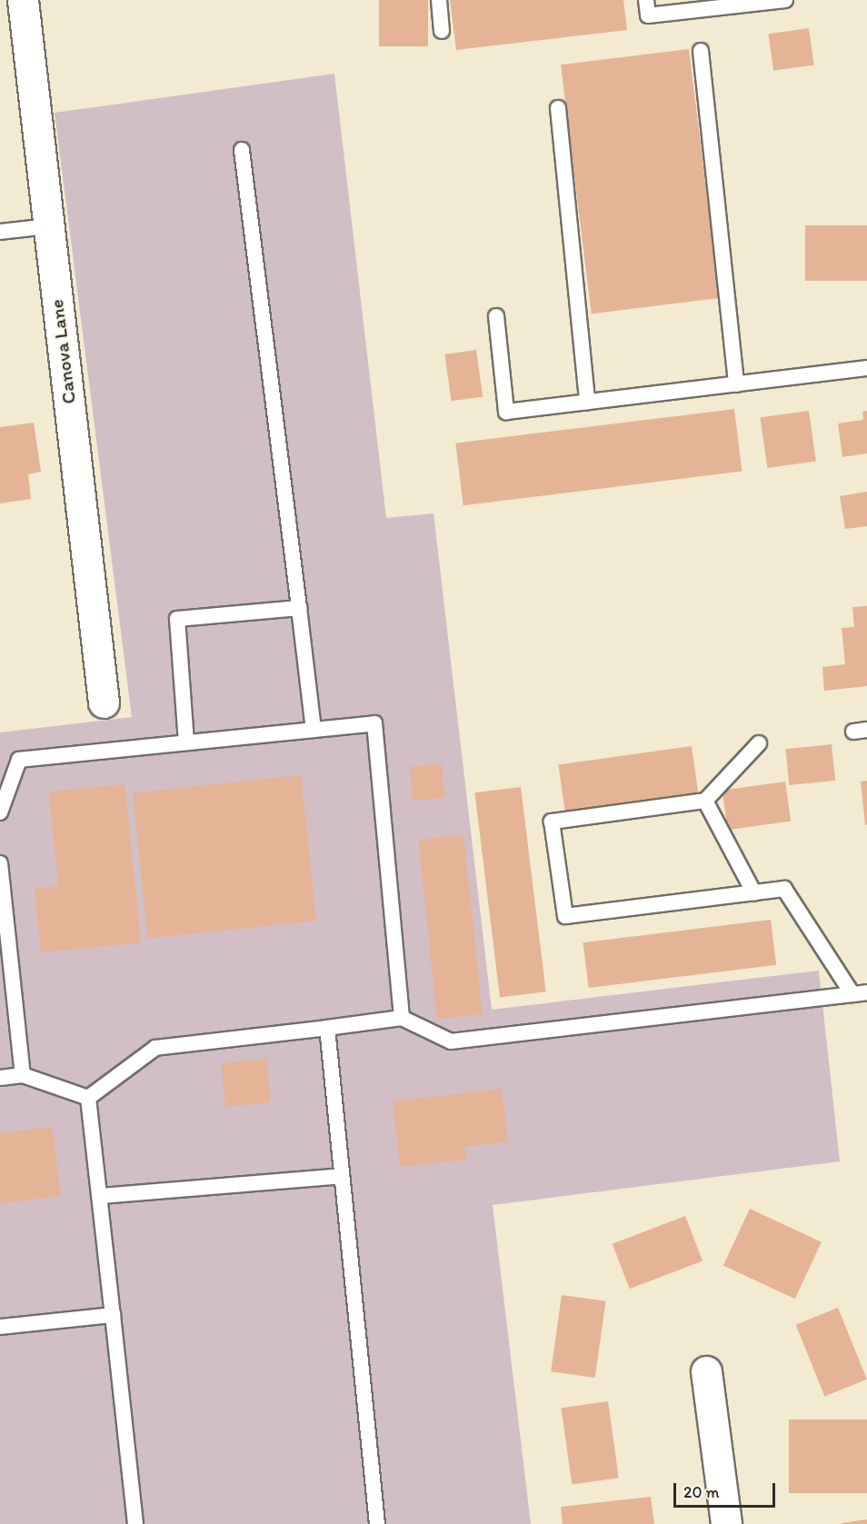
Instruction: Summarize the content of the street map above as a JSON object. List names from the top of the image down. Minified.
{"streets":{"street":["Canova Lane"]},"scale_bar":"20 m"}
